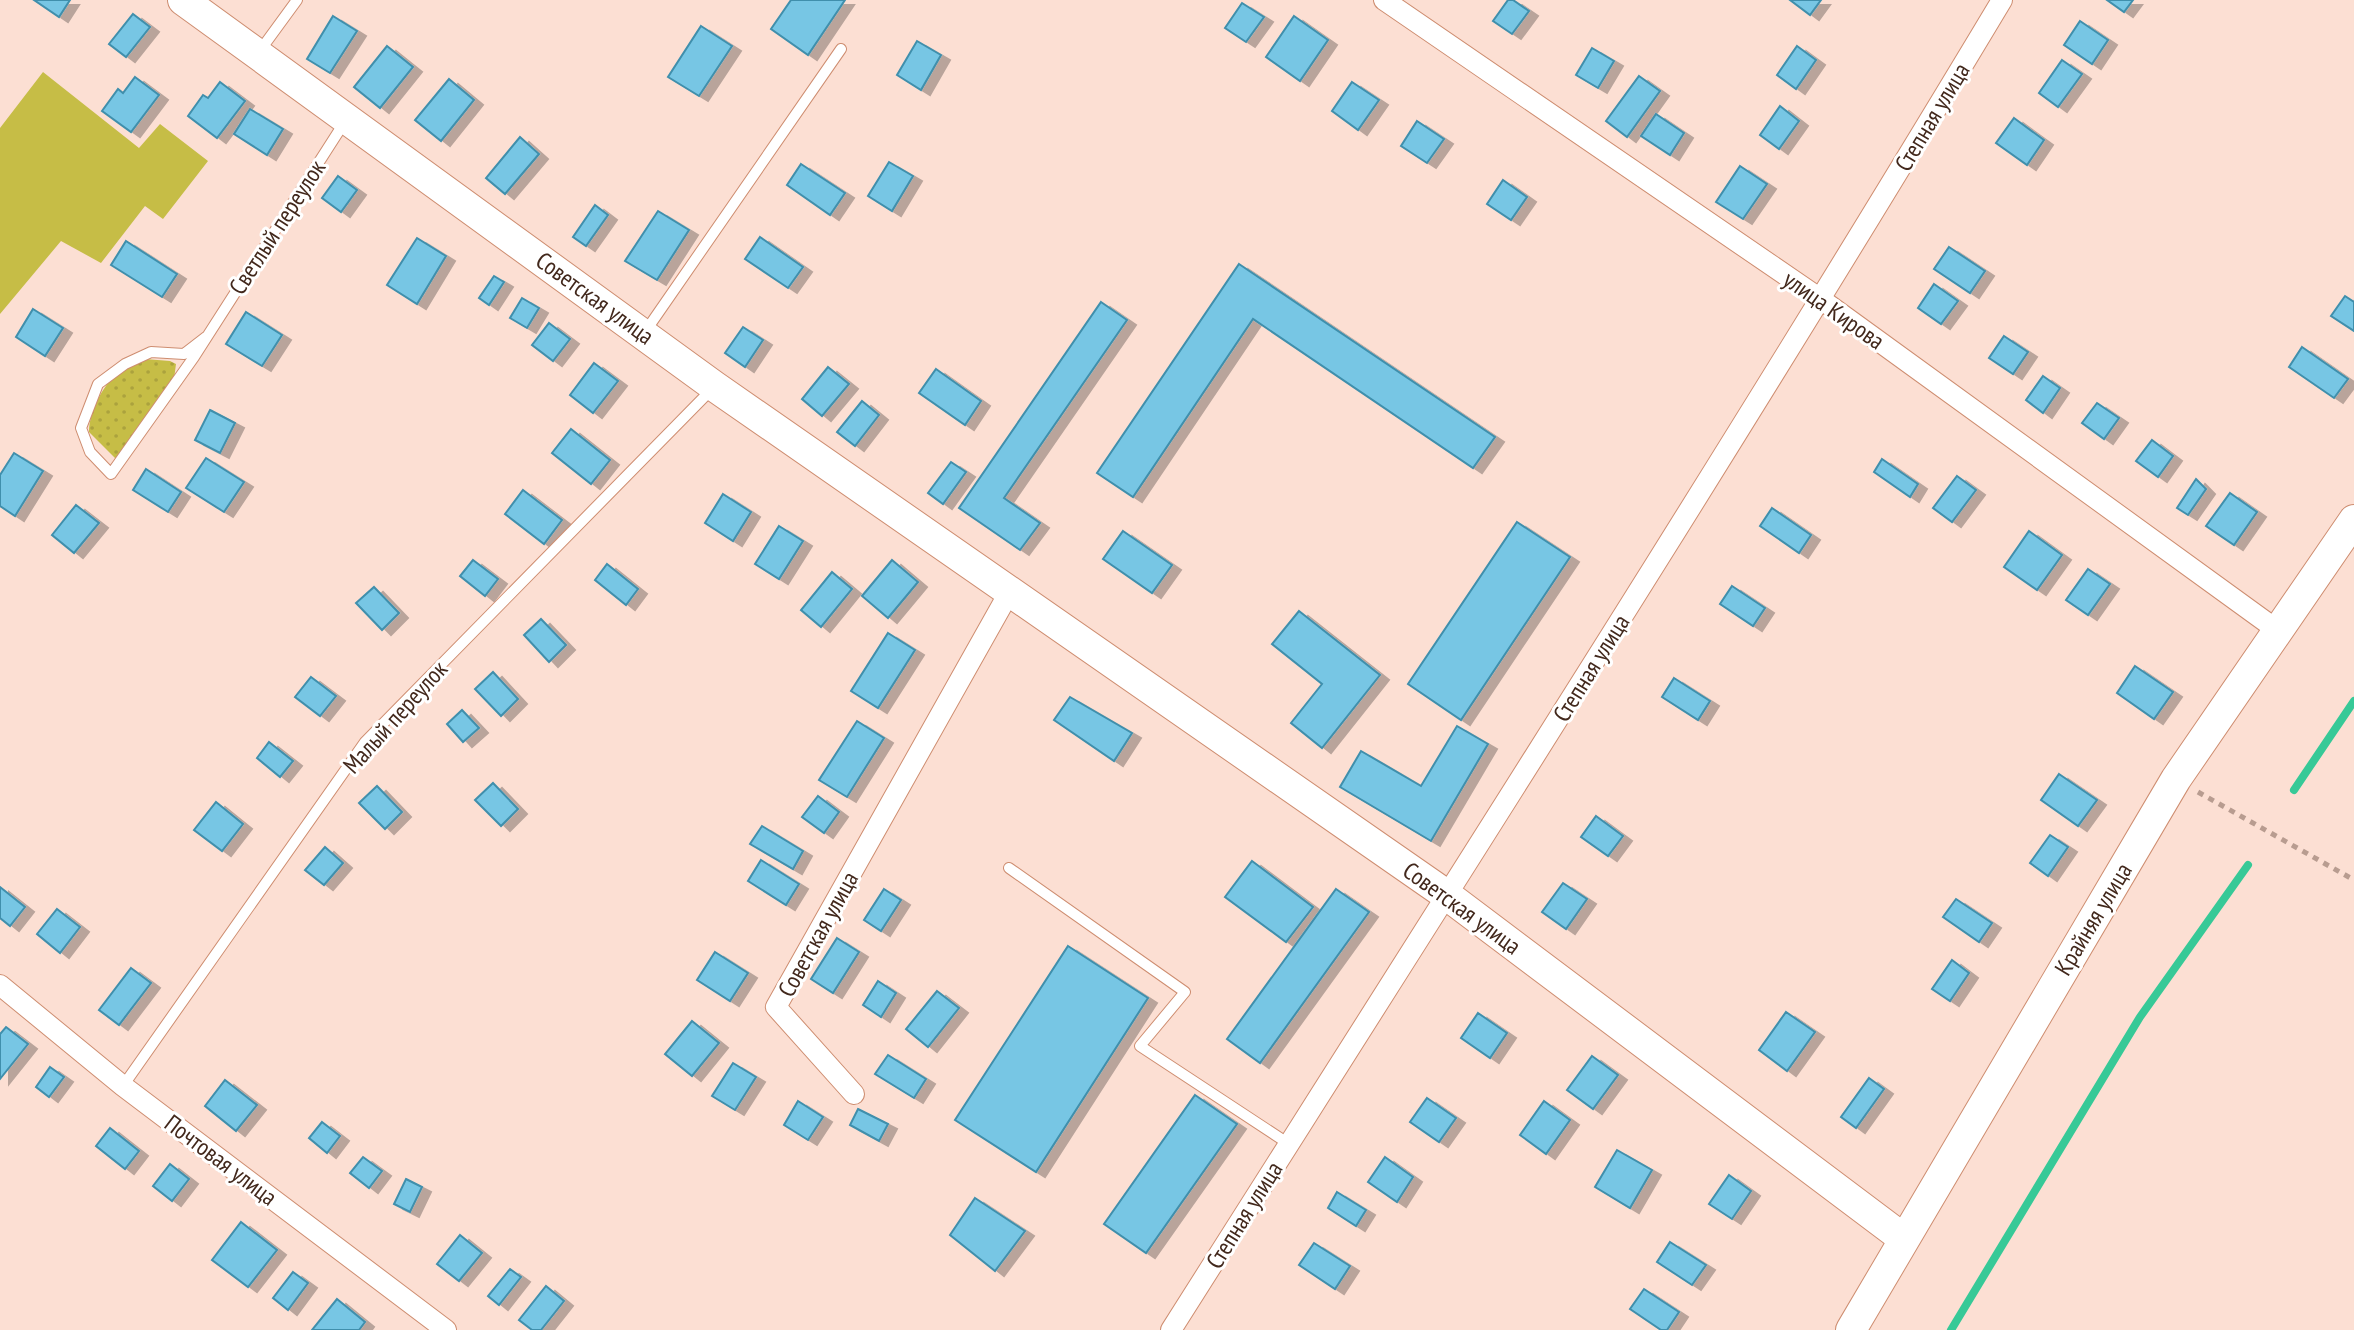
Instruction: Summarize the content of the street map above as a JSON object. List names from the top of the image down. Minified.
{"streets":{"street":["Степная улица","Советская улица","улица Кирова","Крайняя улица","Почтовая улица"],"lane":["Светлый переулок","Малый переулок"]},"crossings":[["Степная улица","Советская улица"],["Степная улица","улица Кирова"],["Светлый переулок","Советская улица"],["Советская улица","Малый переулок"],["Советская улица","Крайняя улица"],["улица Кирова","Крайняя улица"],["Малый переулок","Почтовая улица"]]}
